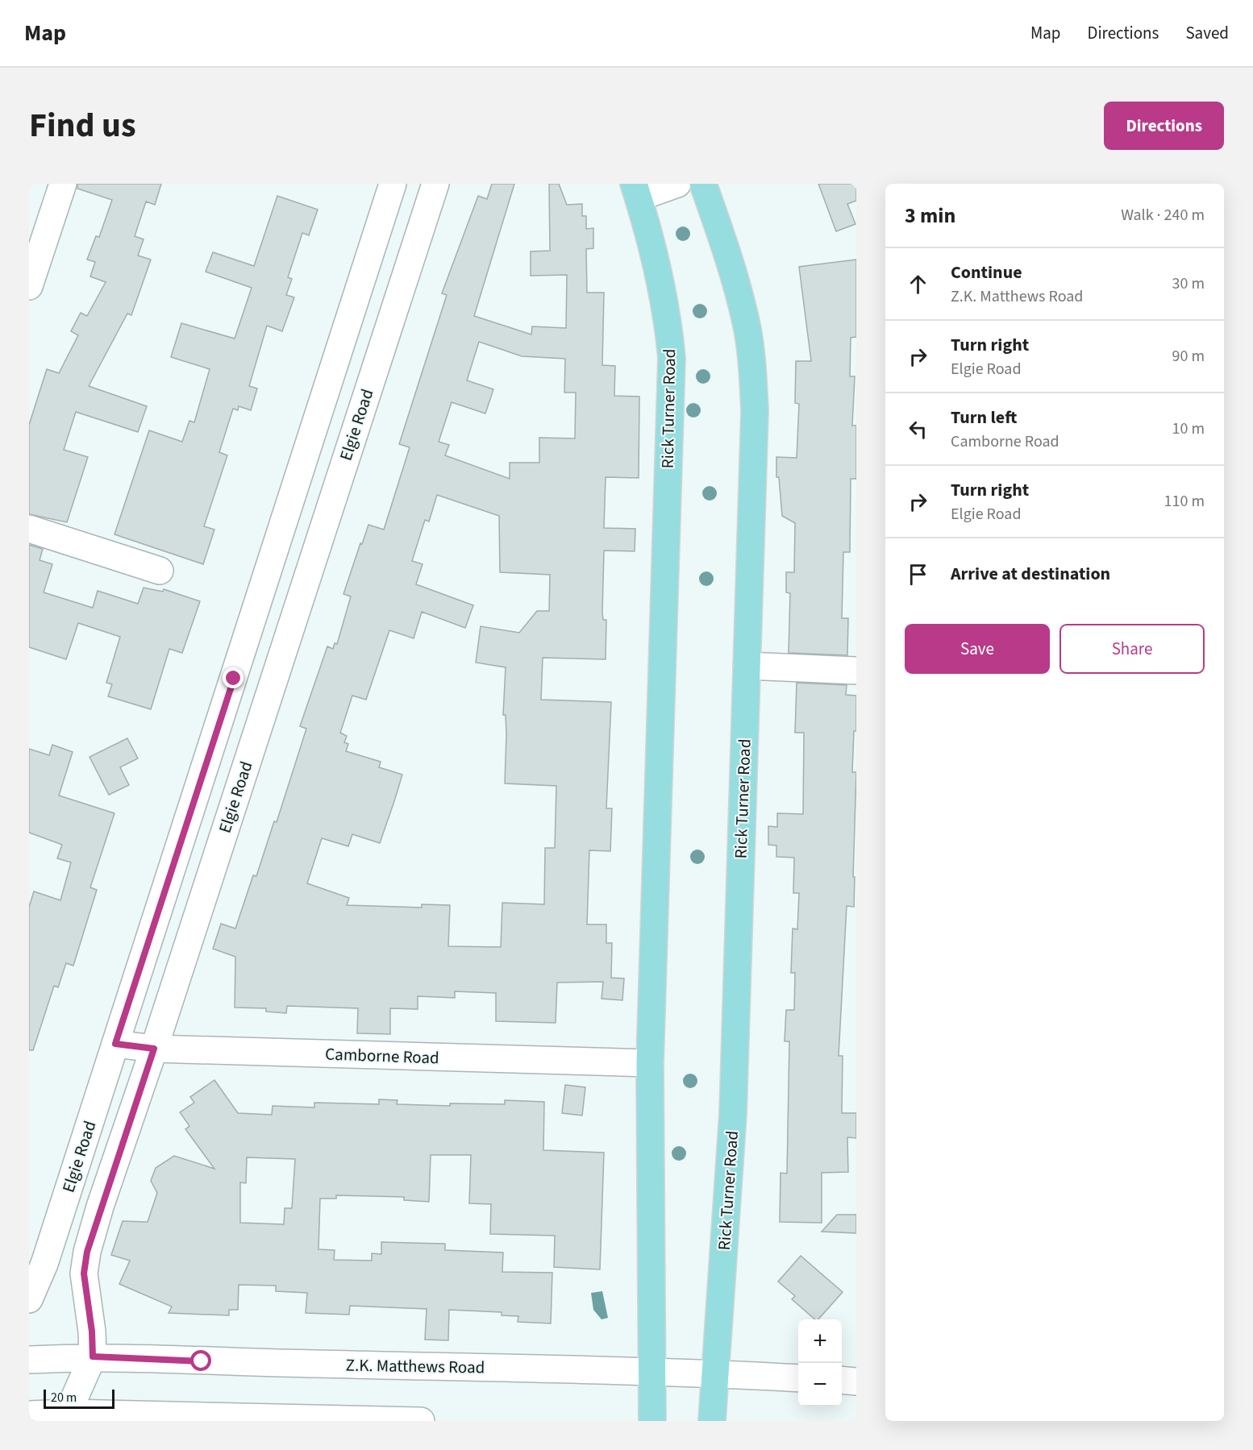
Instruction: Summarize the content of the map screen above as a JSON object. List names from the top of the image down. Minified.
{"streets":{"main road":["Rick Turner Road"],"street":["Elgie Road","Camborne Road","Z.K. Matthews Road"]},"crossings":[["Rick Turner Road","Camborne Road"],["Rick Turner Road","Z.K. Matthews Road"],["Elgie Road","Camborne Road"],["Elgie Road","Z.K. Matthews Road"]],"scale_bar":"20 m","page":{"header":"Map","nav":["Map","Directions","Saved"],"title":"Find us","buttons":["Directions",["Save","Share"]],"heading":["3 min","Walk · 240 m"],"list":[["Continue","Z.K. Matthews Road","30 m"],["Turn right","Elgie Road","90 m"],["Turn left","Camborne Road","10 m"],["Turn right","Elgie Road","110 m"],"Arrive at destination"],"map_buttons":["+","−"],"scale":"20 m"}}
